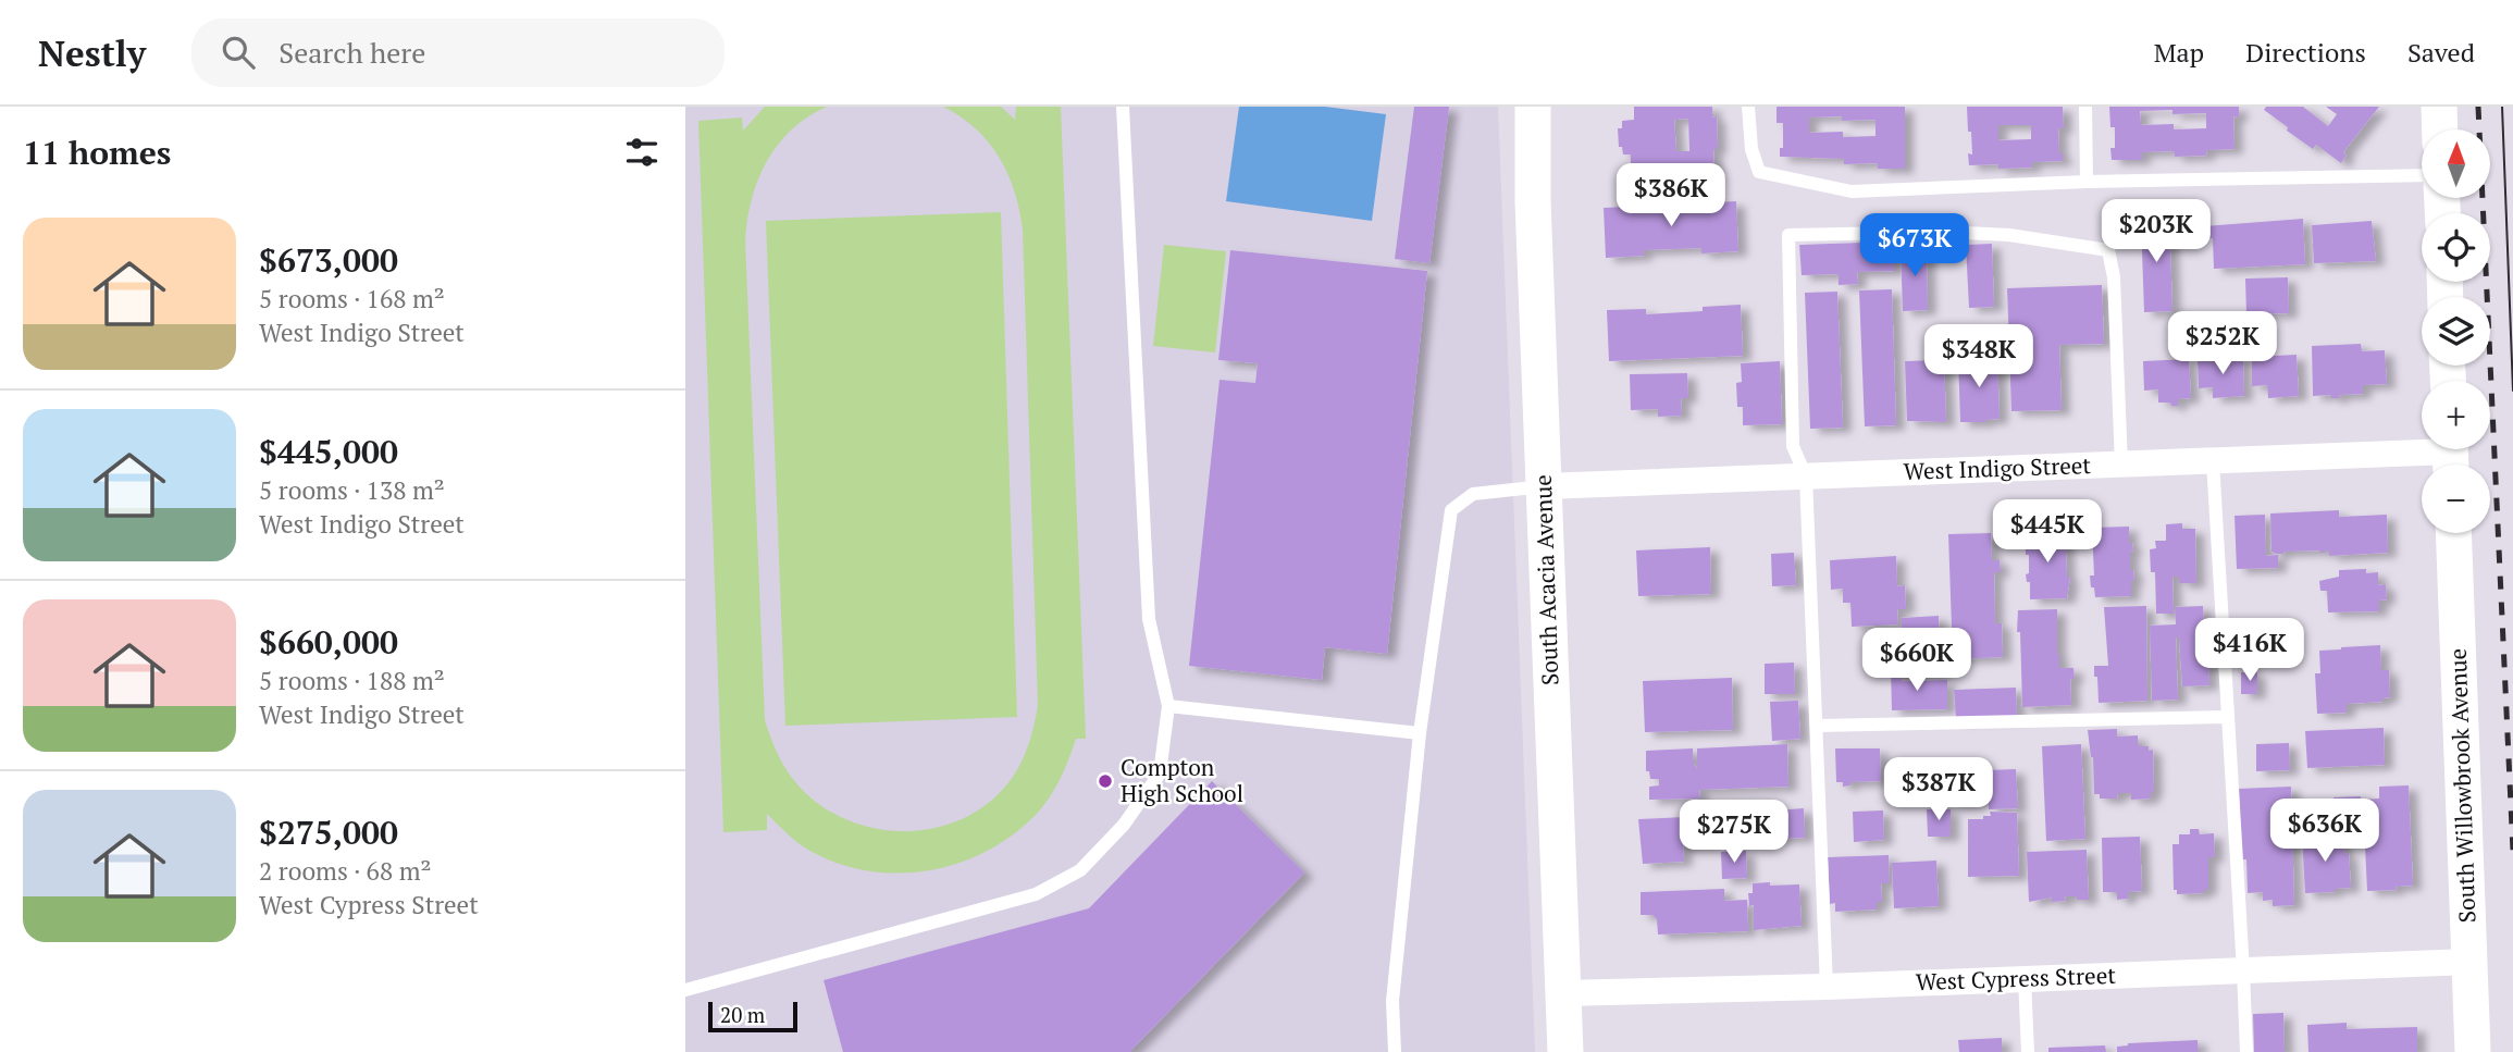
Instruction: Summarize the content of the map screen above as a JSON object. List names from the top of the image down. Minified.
{"streets":{"street":["West Indigo Street","South Acacia Avenue","South Willowbrook Avenue","West Cypress Street"]},"crossings":[["West Indigo Street","South Acacia Avenue"],["South Acacia Avenue","West Cypress Street"],["South Willowbrook Avenue","West Cypress Street"]],"places":["Compton High School"],"scale_bar":"20 m","north":"top","page":{"header":"Nestly","search":"Search here","nav":["Map","Directions","Saved"],"heading":"11 homes","map_buttons":["+","−"],"price":["$386K","$203K","$673K","$252K","$348K","$445K","$416K","$660K","$387K","$636K","$275K"],"list":[{"name":"$673,000","note":"5 rooms · 168 m² · West Indigo Street"},{"name":"$445,000","note":"5 rooms · 138 m² · West Indigo Street"},{"name":"$660,000","note":"5 rooms · 188 m² · West Indigo Street"},{"name":"$275,000","note":"2 rooms · 68 m² · West Cypress Street"}],"scale":"20 m"}}
